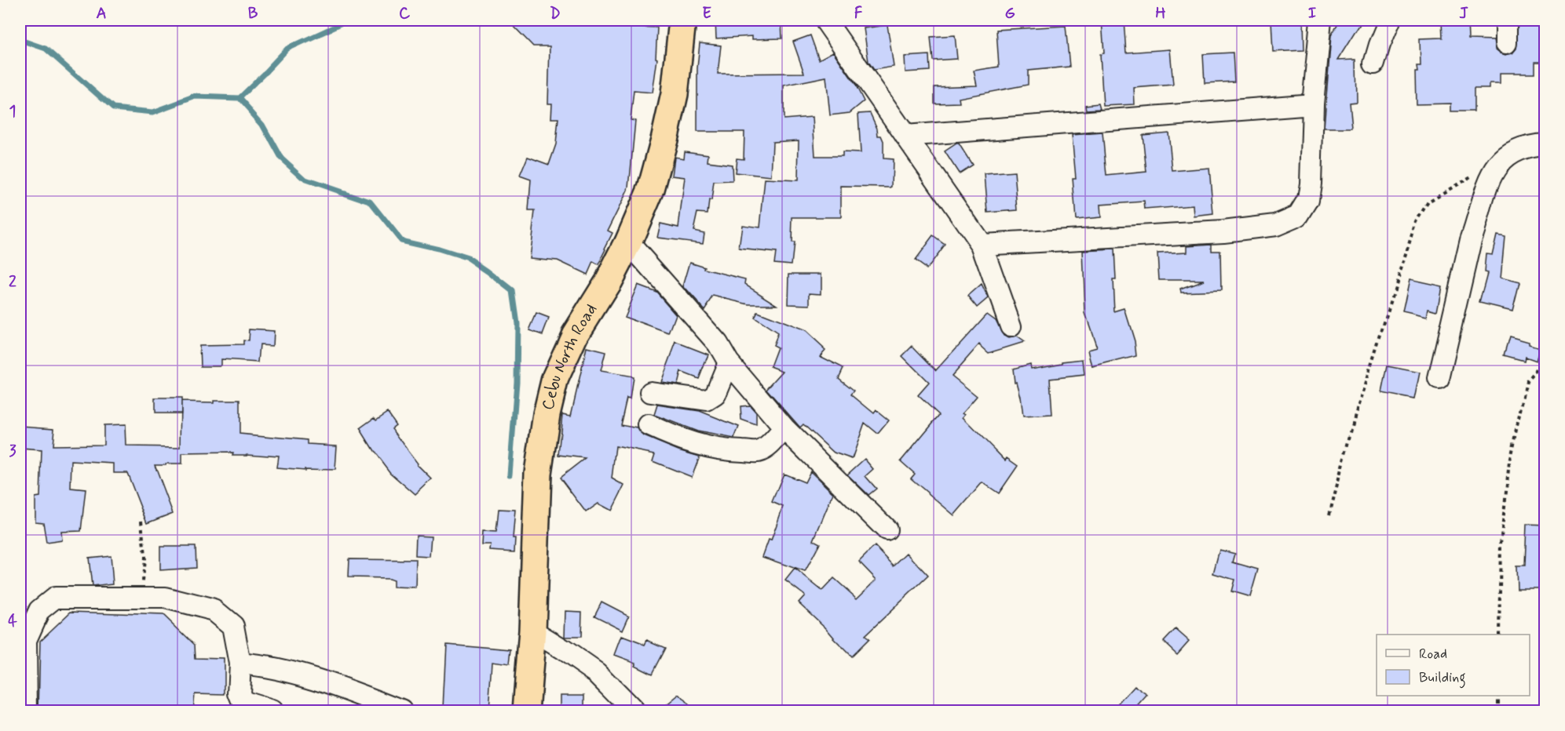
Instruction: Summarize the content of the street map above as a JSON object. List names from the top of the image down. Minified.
{"streets":{"highway":["Cebu North Road"]},"legend":["Road","Building"],"grid":{"columns":["A","B","C","D","E","F","G","H","I","J"],"rows":["1","2","3","4"]}}
